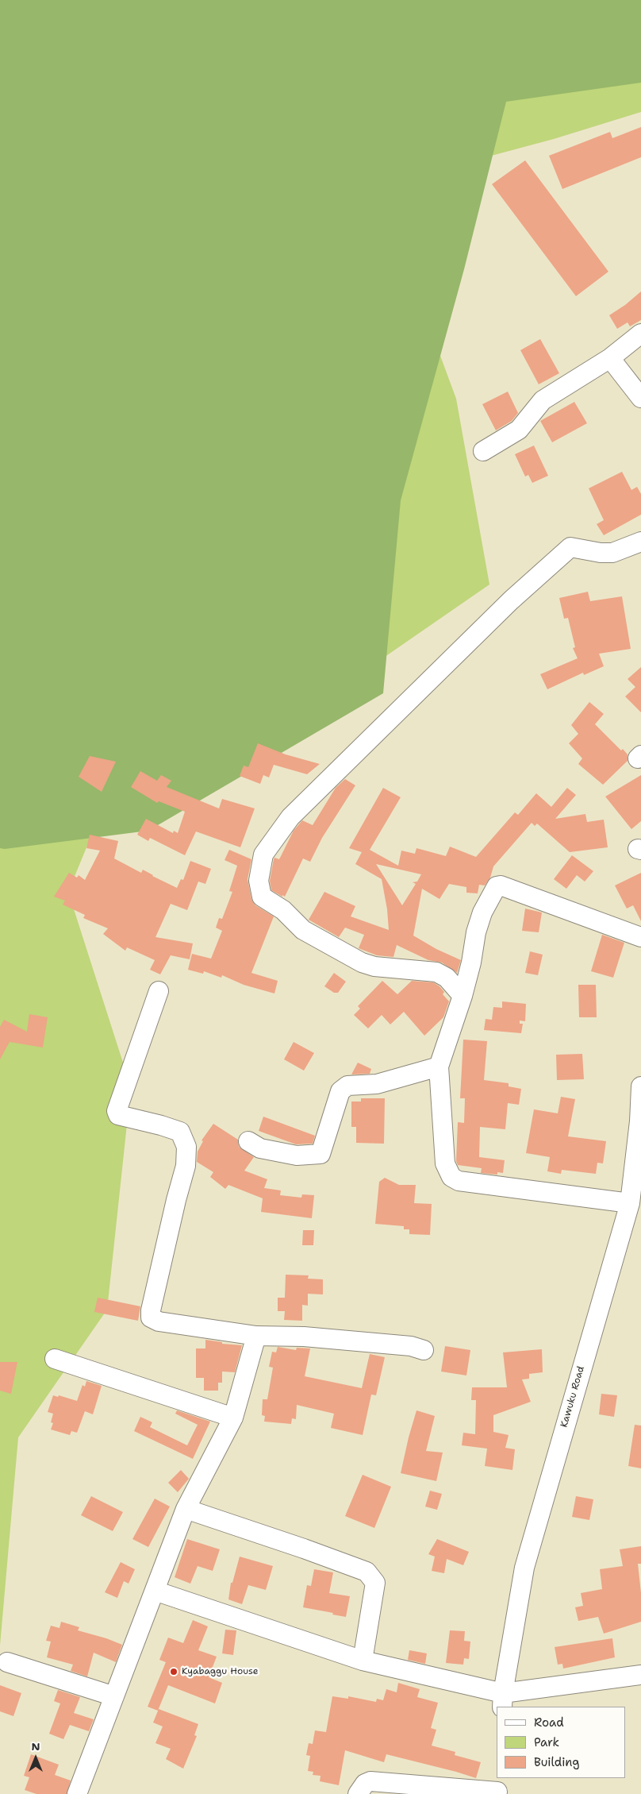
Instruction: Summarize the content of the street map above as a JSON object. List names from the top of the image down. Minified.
{"streets":{"street":["Kawuku Road"]},"places":["Kyabaggu House"],"legend":["Road","Park","Building"],"north":"top"}
